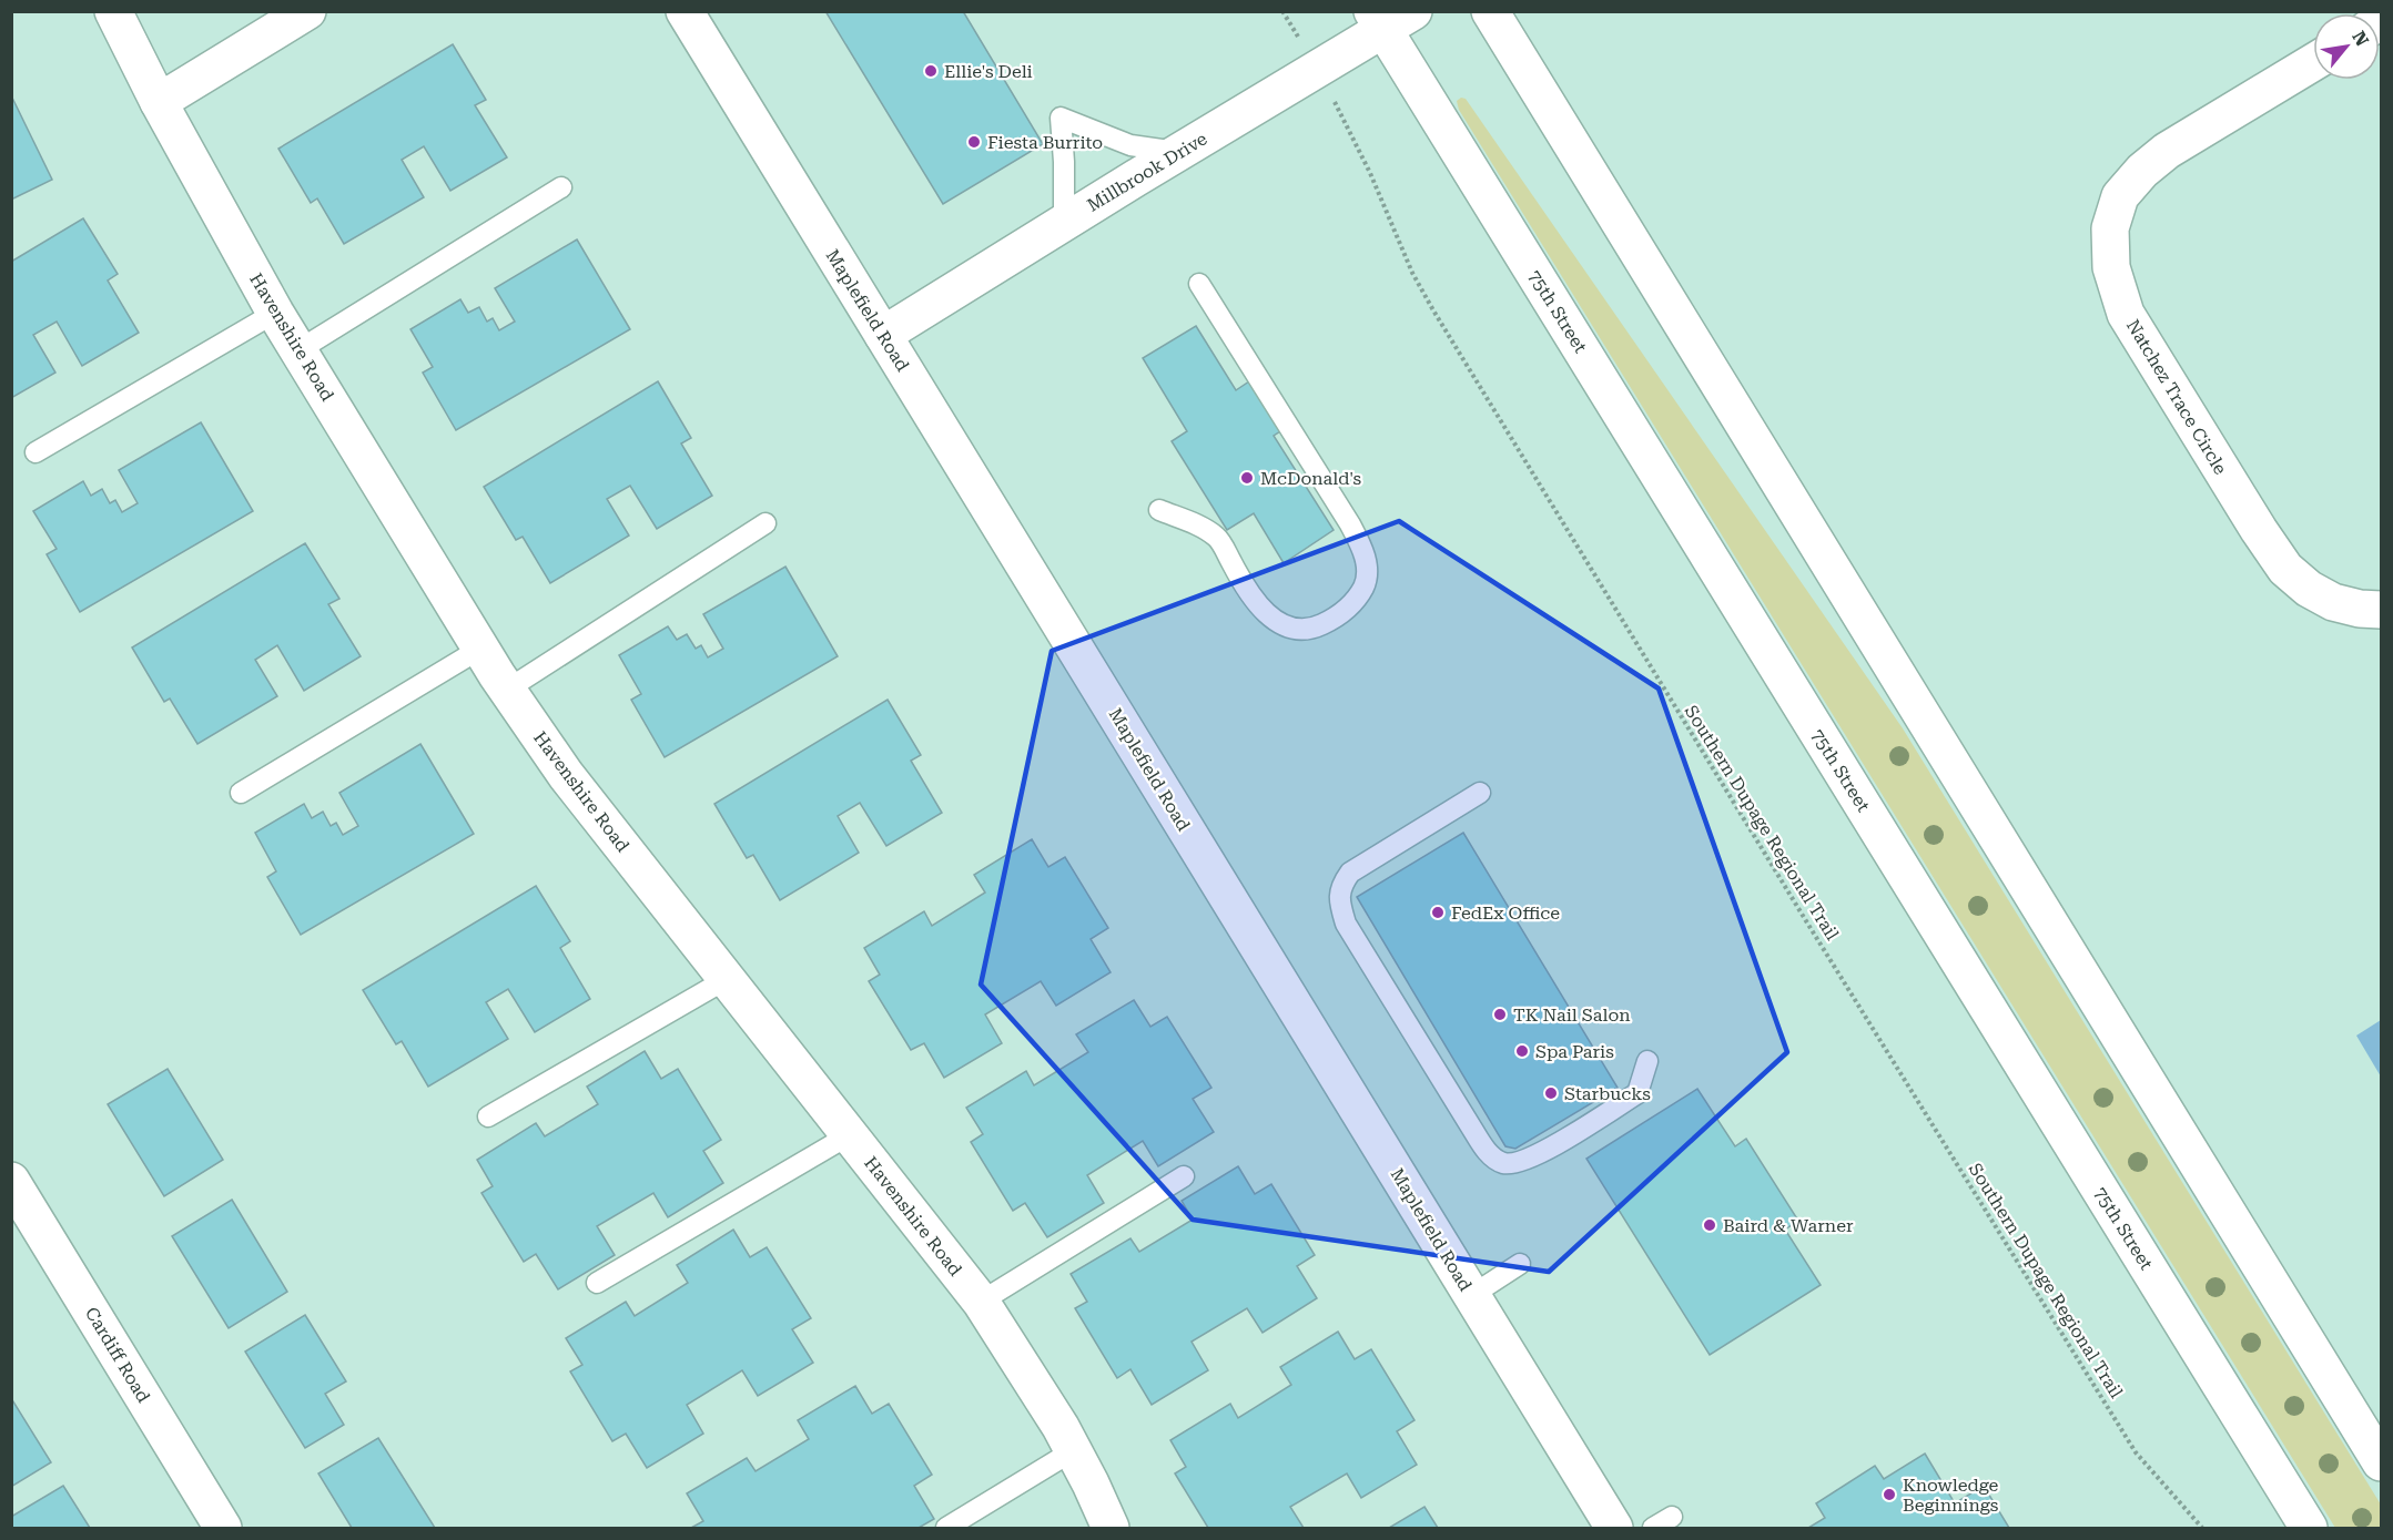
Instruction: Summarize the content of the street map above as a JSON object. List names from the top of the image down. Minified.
{"streets":{"street":["Millbrook Drive","Maplefield Road","75th Street","Havenshire Road","Natchez Trace Circle","Cardiff Road"],"path":["Southern Dupage Regional Trail"]},"crossings":[["Millbrook Drive","Maplefield Road"],["Millbrook Drive","75th Street"]],"places":["Ellie's Deli","Fiesta Burrito","McDonald's","FedEx Office","TK Nail Salon","Spa Paris","Starbucks","Baird & Warner","Knowledge Beginnings"],"north":"top right"}
